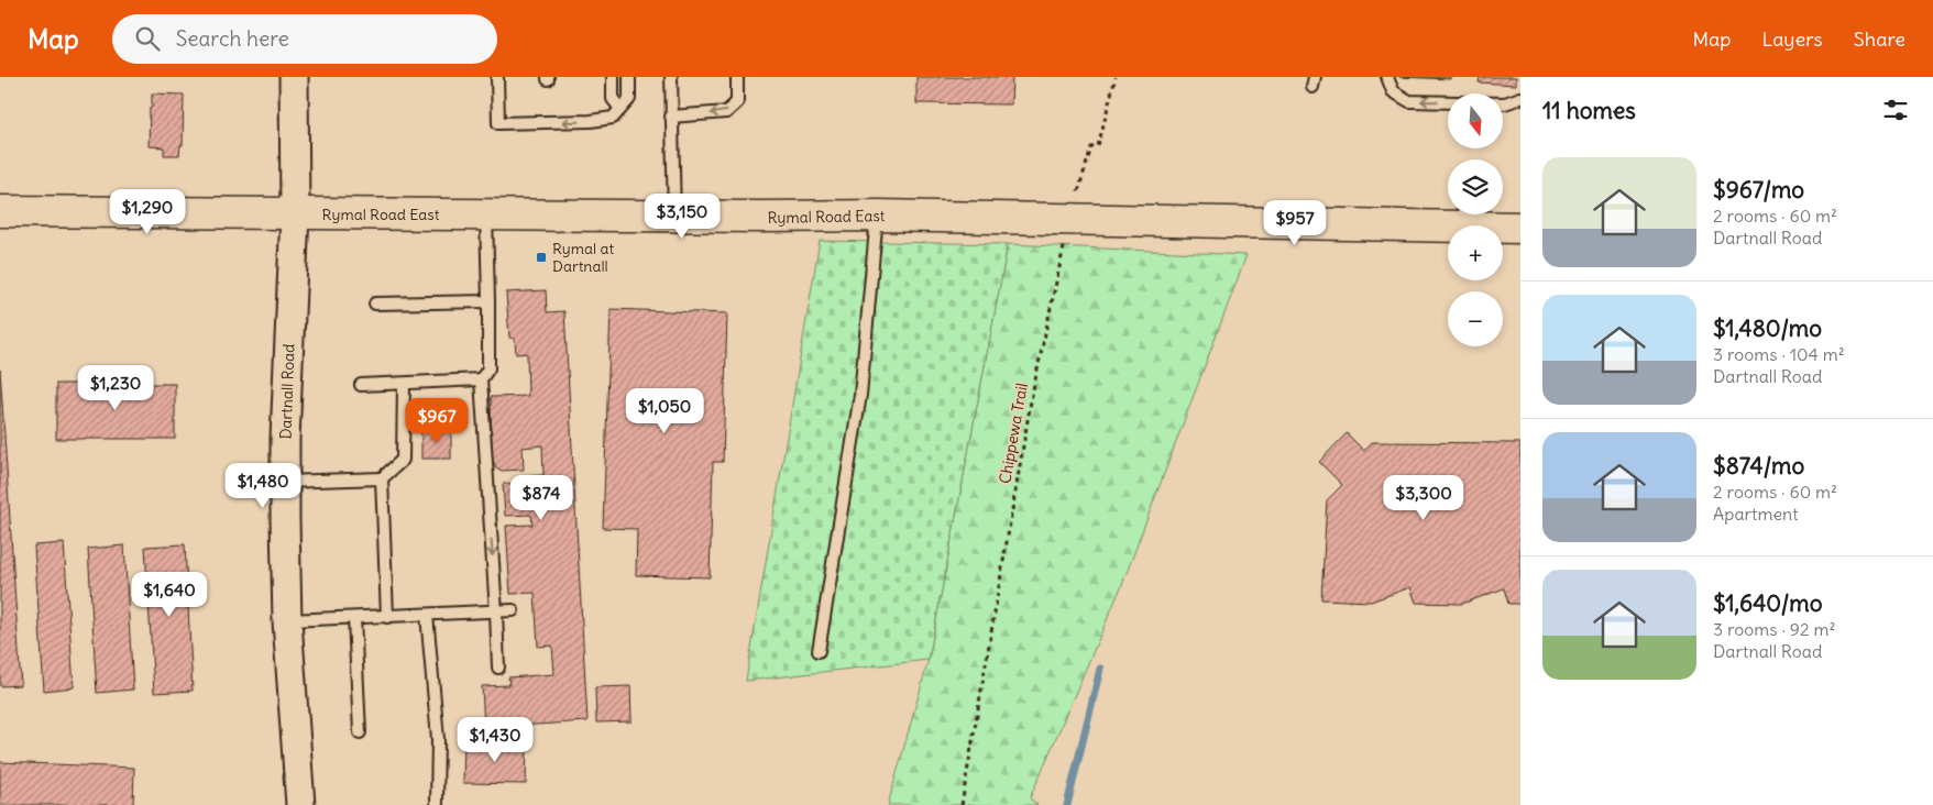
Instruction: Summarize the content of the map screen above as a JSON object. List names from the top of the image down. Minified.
{"streets":{"main road":["Rymal Road East"],"street":["Dartnall Road"],"path":["Chippewa Trail"]},"crossings":[["Rymal Road East","Dartnall Road"],["Rymal Road East","Chippewa Trail"]],"places":{"transit":["Rymal at Dartnall"]},"north":"bottom","page":{"header":"Map","search":"Search here","nav":["Map","Layers","Share"],"heading":"11 homes","map_buttons":["+","−"],"list":[{"name":"$967/mo","note":"2 rooms · 60 m² · Dartnall Road"},{"name":"$1,480/mo","note":"3 rooms · 104 m² · Dartnall Road"},{"name":"$874/mo","note":"2 rooms · 60 m² · Apartment"},{"name":"$1,640/mo","note":"3 rooms · 92 m² · Dartnall Road"}],"price":["$1,290","$3,150","$957","$1,230","$1,050","$967","$1,480","$874","$3,300","$1,640","$1,430"]}}
